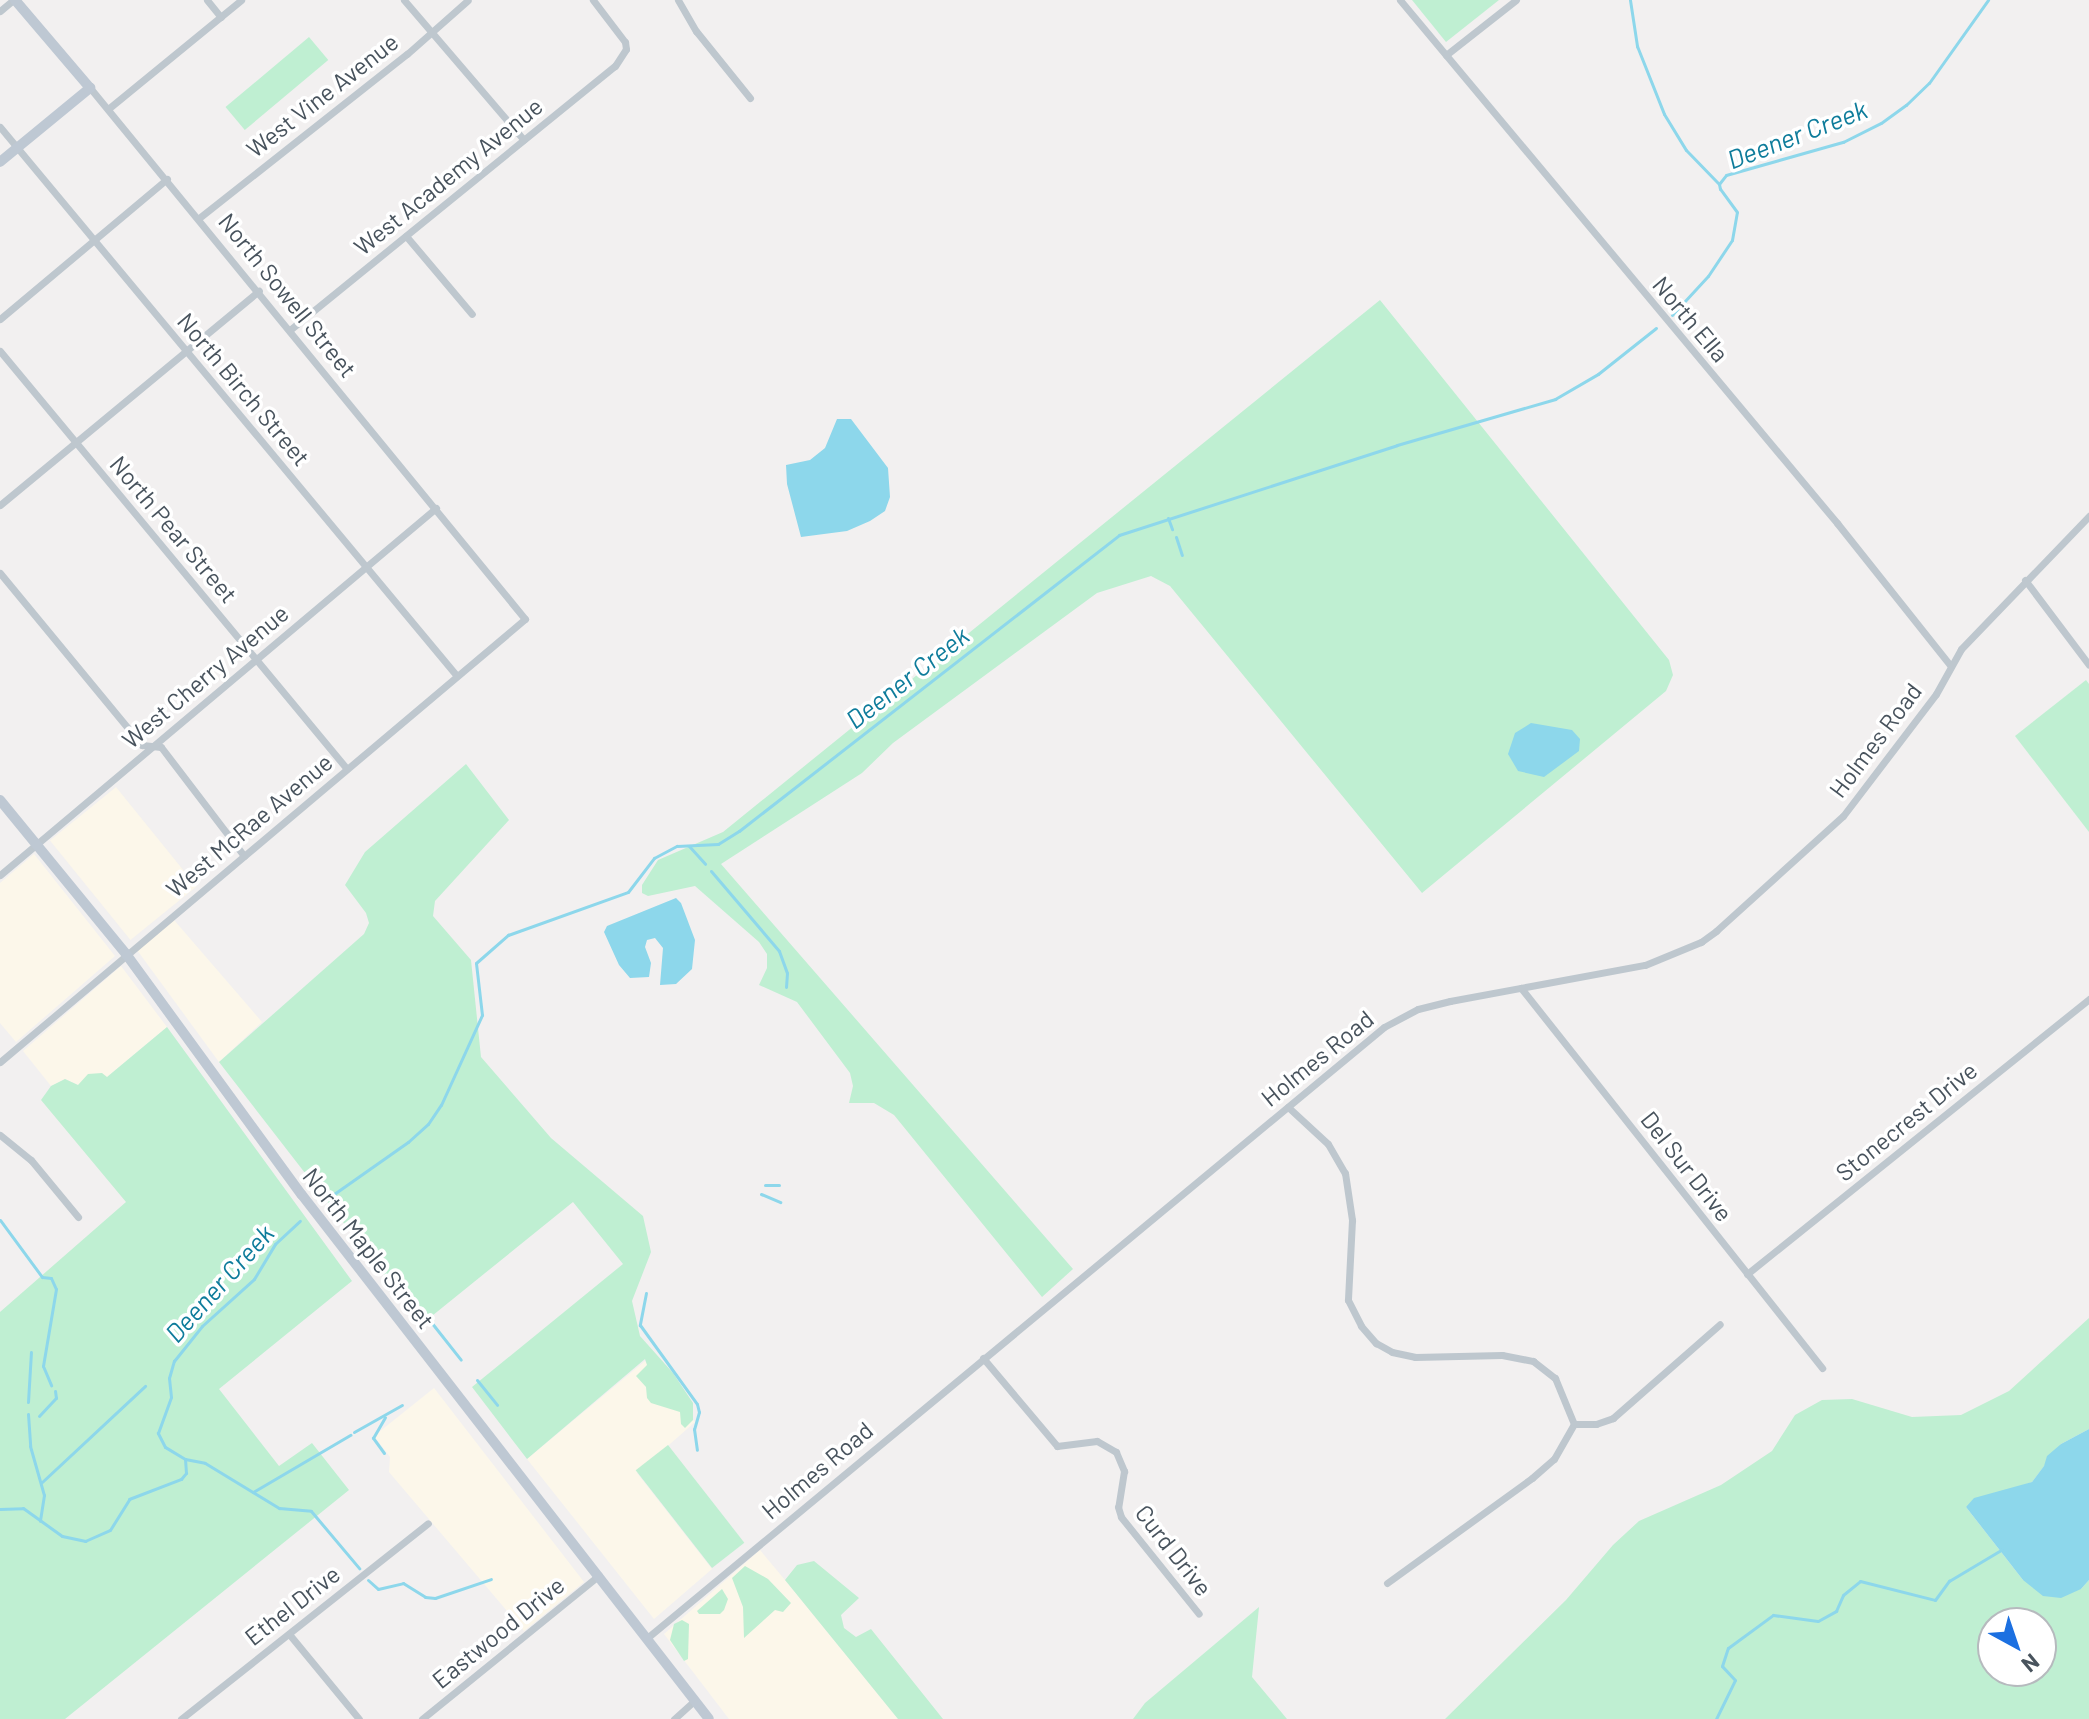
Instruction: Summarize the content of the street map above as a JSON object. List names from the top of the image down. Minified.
{"streets":{"main road":["North Sowell Street","North Maple Street"],"street":["West Vine Avenue","West Academy Avenue","North Ella","North Birch Street","North Pear Street","West Cherry Avenue","Holmes Road","West McRae Avenue","Stonecrest Drive","Del Sur Drive","Curd Drive","Ethel Drive","Eastwood Drive"]},"crossings":[["West Vine Avenue","North Sowell Street"],["West Academy Avenue","North Sowell Street"],["North Sowell Street","West Cherry Avenue"],["North Sowell Street","West McRae Avenue"],["North Ella","Holmes Road"],["North Birch Street","West Cherry Avenue"],["North Birch Street","West McRae Avenue"],["North Pear Street","West Cherry Avenue"],["North Pear Street","West McRae Avenue"],["West Cherry Avenue","North Maple Street"],["Holmes Road","Del Sur Drive"],["Holmes Road","North Maple Street"],["Holmes Road","Curd Drive"],["West McRae Avenue","North Maple Street"],["Stonecrest Drive","Del Sur Drive"],["North Maple Street","Eastwood Drive"]],"water":["Deener Creek"],"north":"bottom right"}
